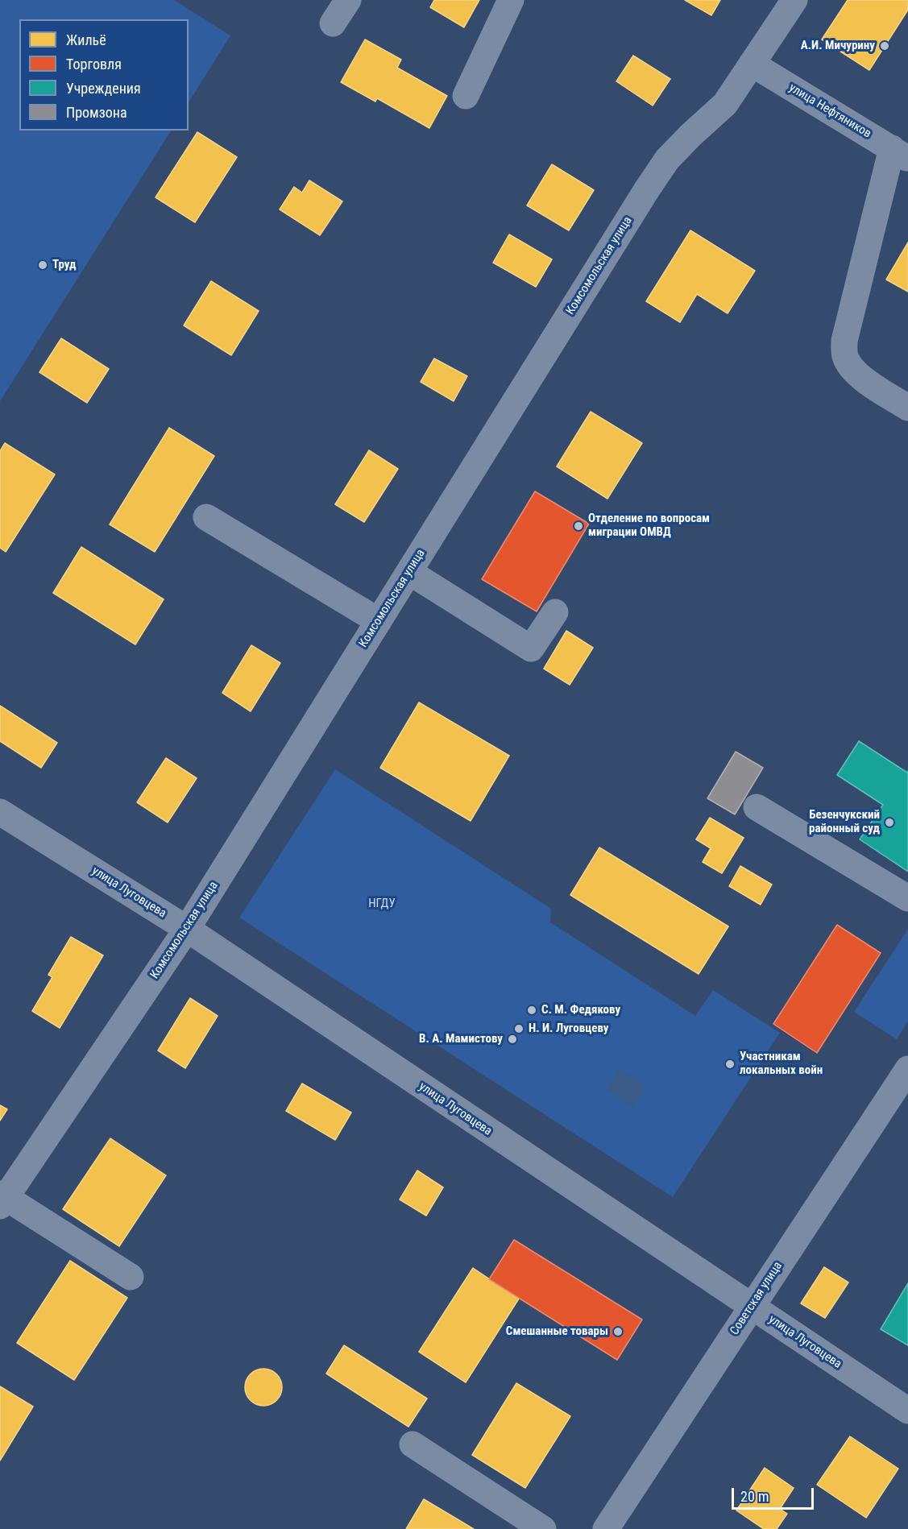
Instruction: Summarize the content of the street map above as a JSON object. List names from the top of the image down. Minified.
{"streets":{"street":["улица Нефтяников","Комсомольская улица","улица Луговцева","Советская улица"]},"crossings":[["улица Нефтяников","Комсомольская улица"],["Комсомольская улица","улица Луговцева"],["улица Луговцева","Советская улица"]],"parks":["НГДУ"],"places":["А.И. Мичурину","Труд","Отделение по вопросам миграции ОМВД","Безенчукский районный суд","С. М. Федякову","Н. И. Луговцеву","В. А. Мамистову","Участникам локальных войн","Смешанные товары"],"legend":["Жильё","Торговля","Учреждения","Промзона"],"scale_bar":"20 m"}
